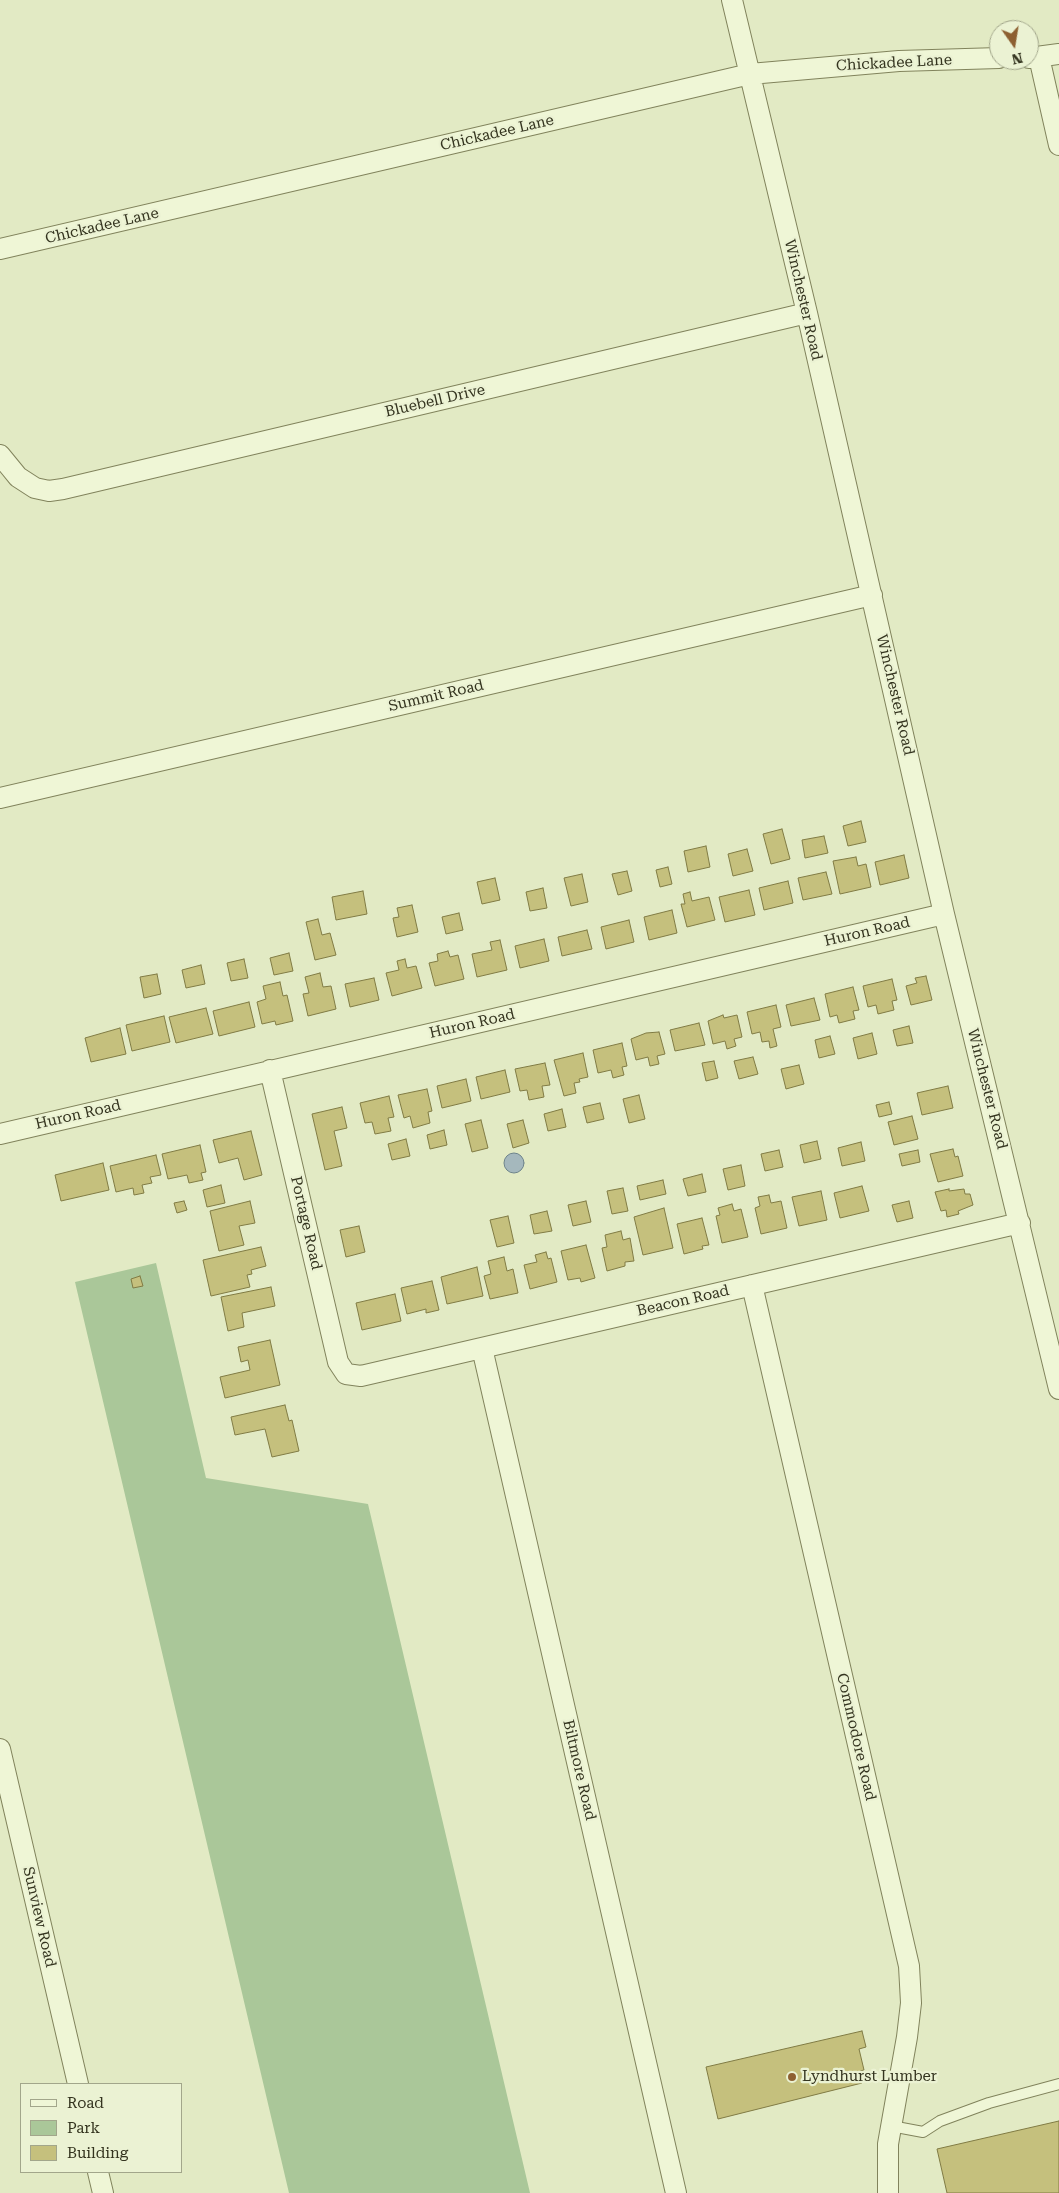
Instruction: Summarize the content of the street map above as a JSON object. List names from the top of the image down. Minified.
{"streets":{"street":["Chickadee Lane","Winchester Road","Bluebell Drive","Summit Road","Huron Road","Portage Road","Beacon Road","Commodore Road","Biltmore Road","Sunview Road"]},"crossings":[["Chickadee Lane","Winchester Road"],["Winchester Road","Bluebell Drive"],["Winchester Road","Summit Road"],["Winchester Road","Huron Road"],["Winchester Road","Beacon Road"],["Huron Road","Portage Road"],["Portage Road","Beacon Road"],["Beacon Road","Commodore Road"],["Beacon Road","Biltmore Road"]],"places":["Lyndhurst Lumber"],"legend":["Road","Park","Building"],"north":"bottom"}
